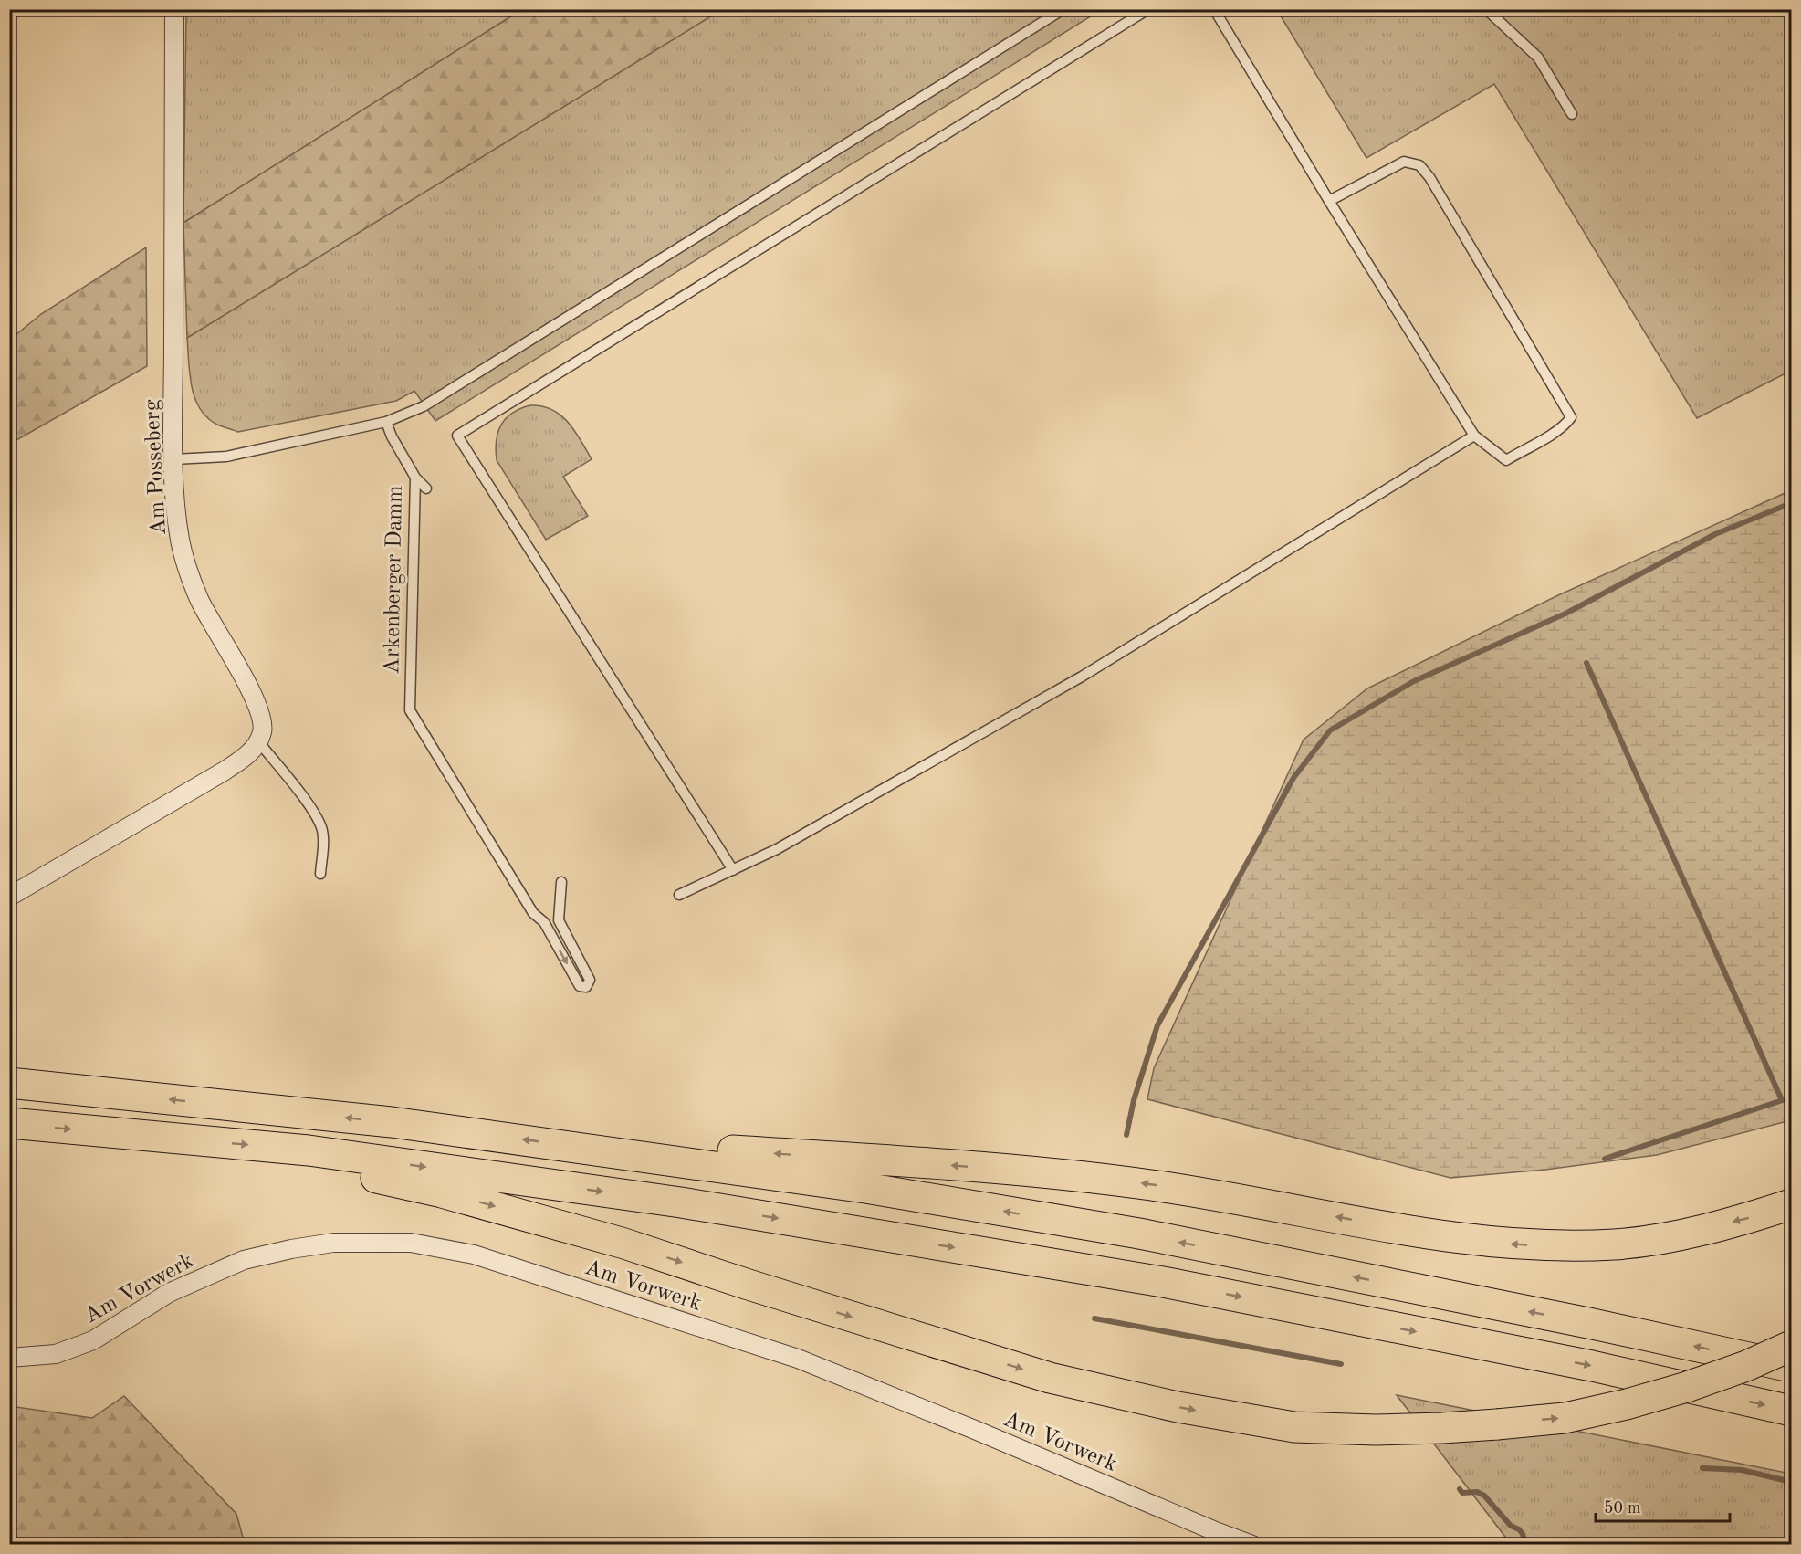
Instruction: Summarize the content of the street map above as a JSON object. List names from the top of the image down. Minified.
{"streets":{"street":["Am Posseberg","Am Vorwerk"],"lane":["Arkenberger Damm"]},"scale_bar":"50 m"}
